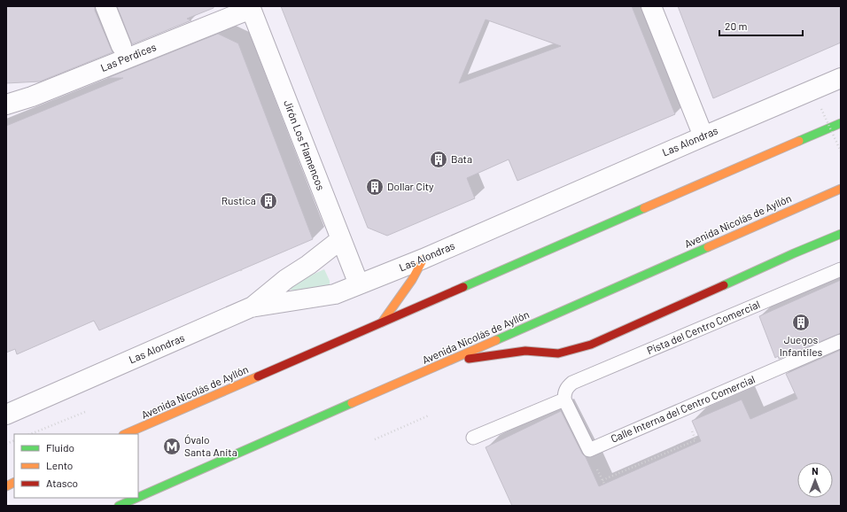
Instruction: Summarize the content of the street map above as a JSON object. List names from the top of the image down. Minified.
{"streets":{"main road":["Avenida Nicolás de Ayllón"],"street":["Las Perdices","Las Alondras","Jirón Los Flamencos"],"lane":["Pista del Centro Comercial","Calle Interna del Centro Comercial"]},"crossings":[["Las Perdices","Jirón Los Flamencos"],["Las Alondras","Jirón Los Flamencos"],["Pista del Centro Comercial","Calle Interna del Centro Comercial"]],"places":{"building":["Bata","Dollar City","Rustica","Juegos Infantiles"],"metro station":["Óvalo Santa Anita"]},"legend":["Fluido","Lento","Atasco"],"scale_bar":"20 m","north":"top"}
